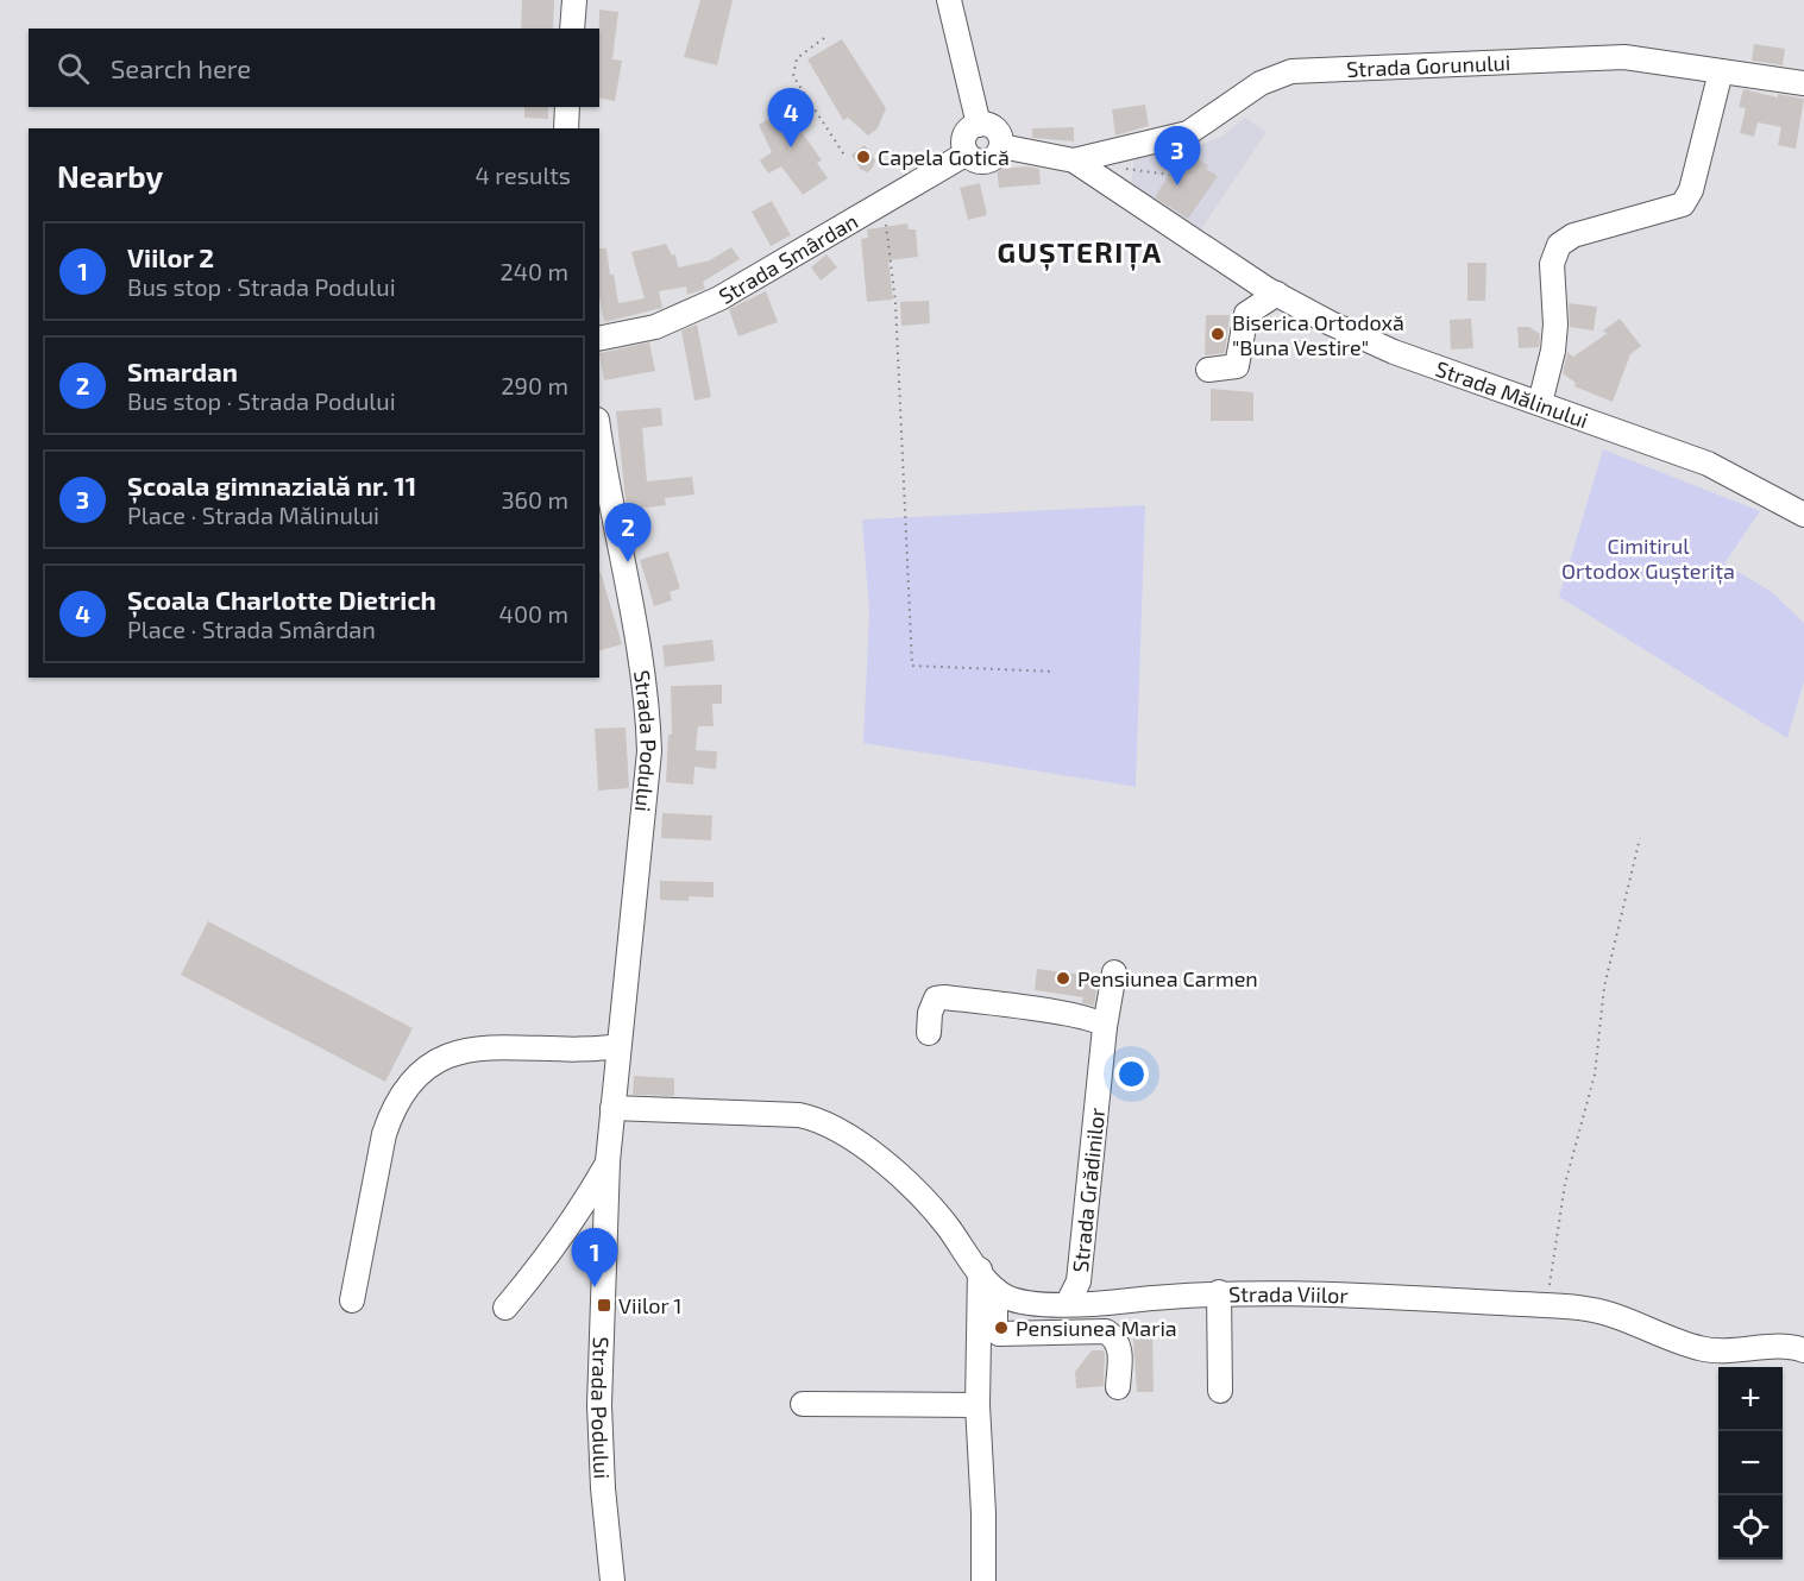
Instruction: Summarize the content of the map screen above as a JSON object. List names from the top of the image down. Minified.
{"streets":{"street":["Strada Gorunului","Strada Smârdan","Strada Mălinului","Strada Podului","Strada Grădinilor","Strada Viilor"]},"crossings":[["Strada Gorunului","Strada Mălinului"],["Strada Smârdan","Strada Mălinului"],["Strada Grădinilor","Strada Viilor"]],"districts":["GUȘTERIȚA"],"parks":["Cimitirul Ortodox Gușterița"],"places":{"other":["Capela Gotică","Biserica Ortodoxă \"Buna Vestire\"","Pensiunea Carmen","Pensiunea Maria"],"transit":["Viilor 1"]},"page":{"search":"Search here","pins":["4","3","2","1"],"heading":["Nearby","4 results"],"list":[{"mark":"1","name":"Viilor 2","note":"Bus stop · Strada Podului","value":"240 m"},{"mark":"2","name":"Smardan","note":"Bus stop · Strada Podului","value":"290 m"},{"mark":"3","name":"Școala gimnazială nr. 11","note":"Place · Strada Mălinului","value":"360 m"},{"mark":"4","name":"Școala Charlotte Dietrich","note":"Place · Strada Smârdan","value":"400 m"}],"map_buttons":["+","−"]}}
